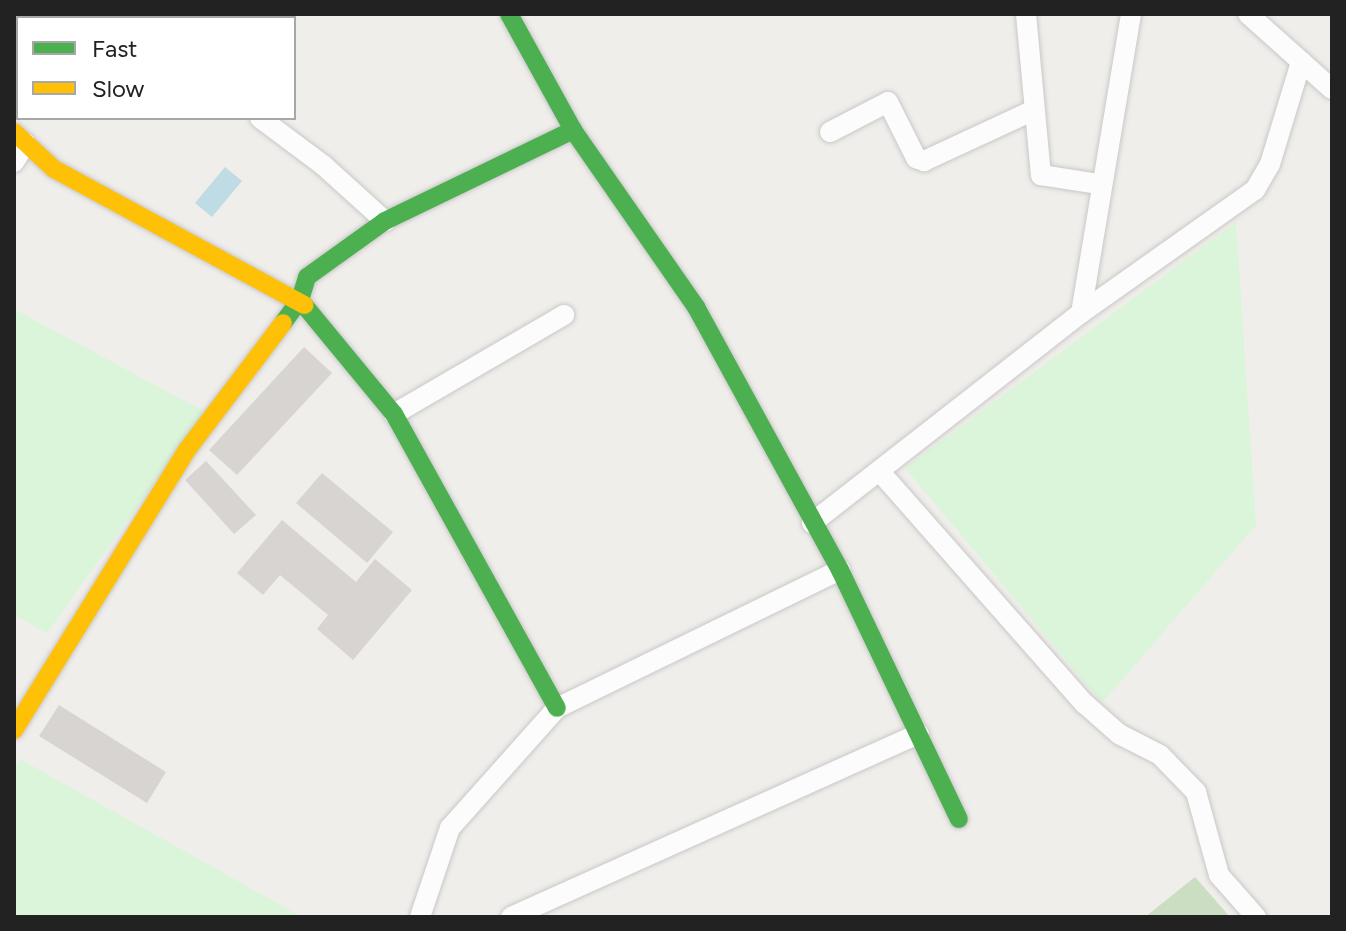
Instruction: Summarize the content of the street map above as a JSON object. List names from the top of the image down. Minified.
{"legend":["Fast","Slow"]}
